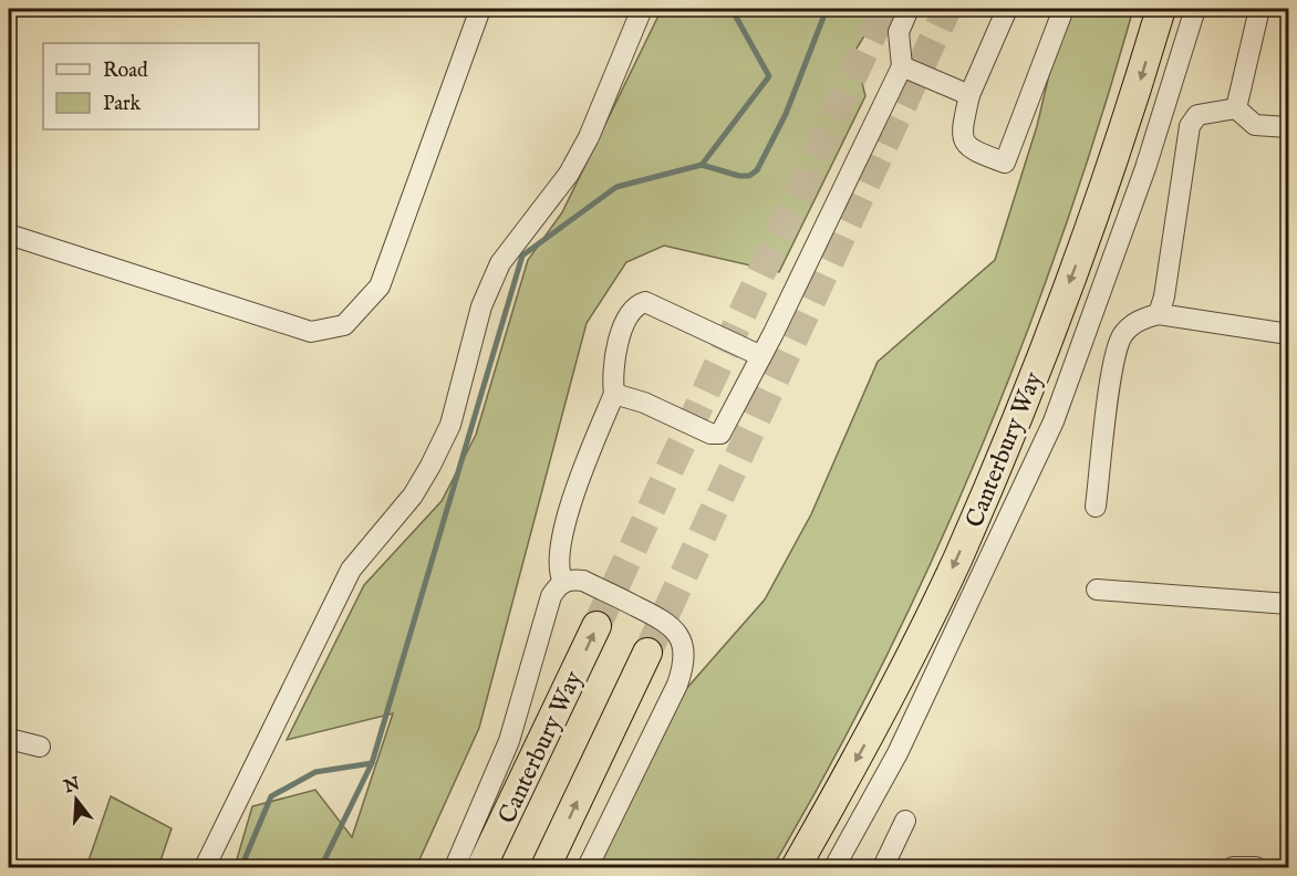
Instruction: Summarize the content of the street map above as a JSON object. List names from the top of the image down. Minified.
{"streets":{"highway":["Canterbury Way"]},"legend":["Road","Park"],"north":"top"}
